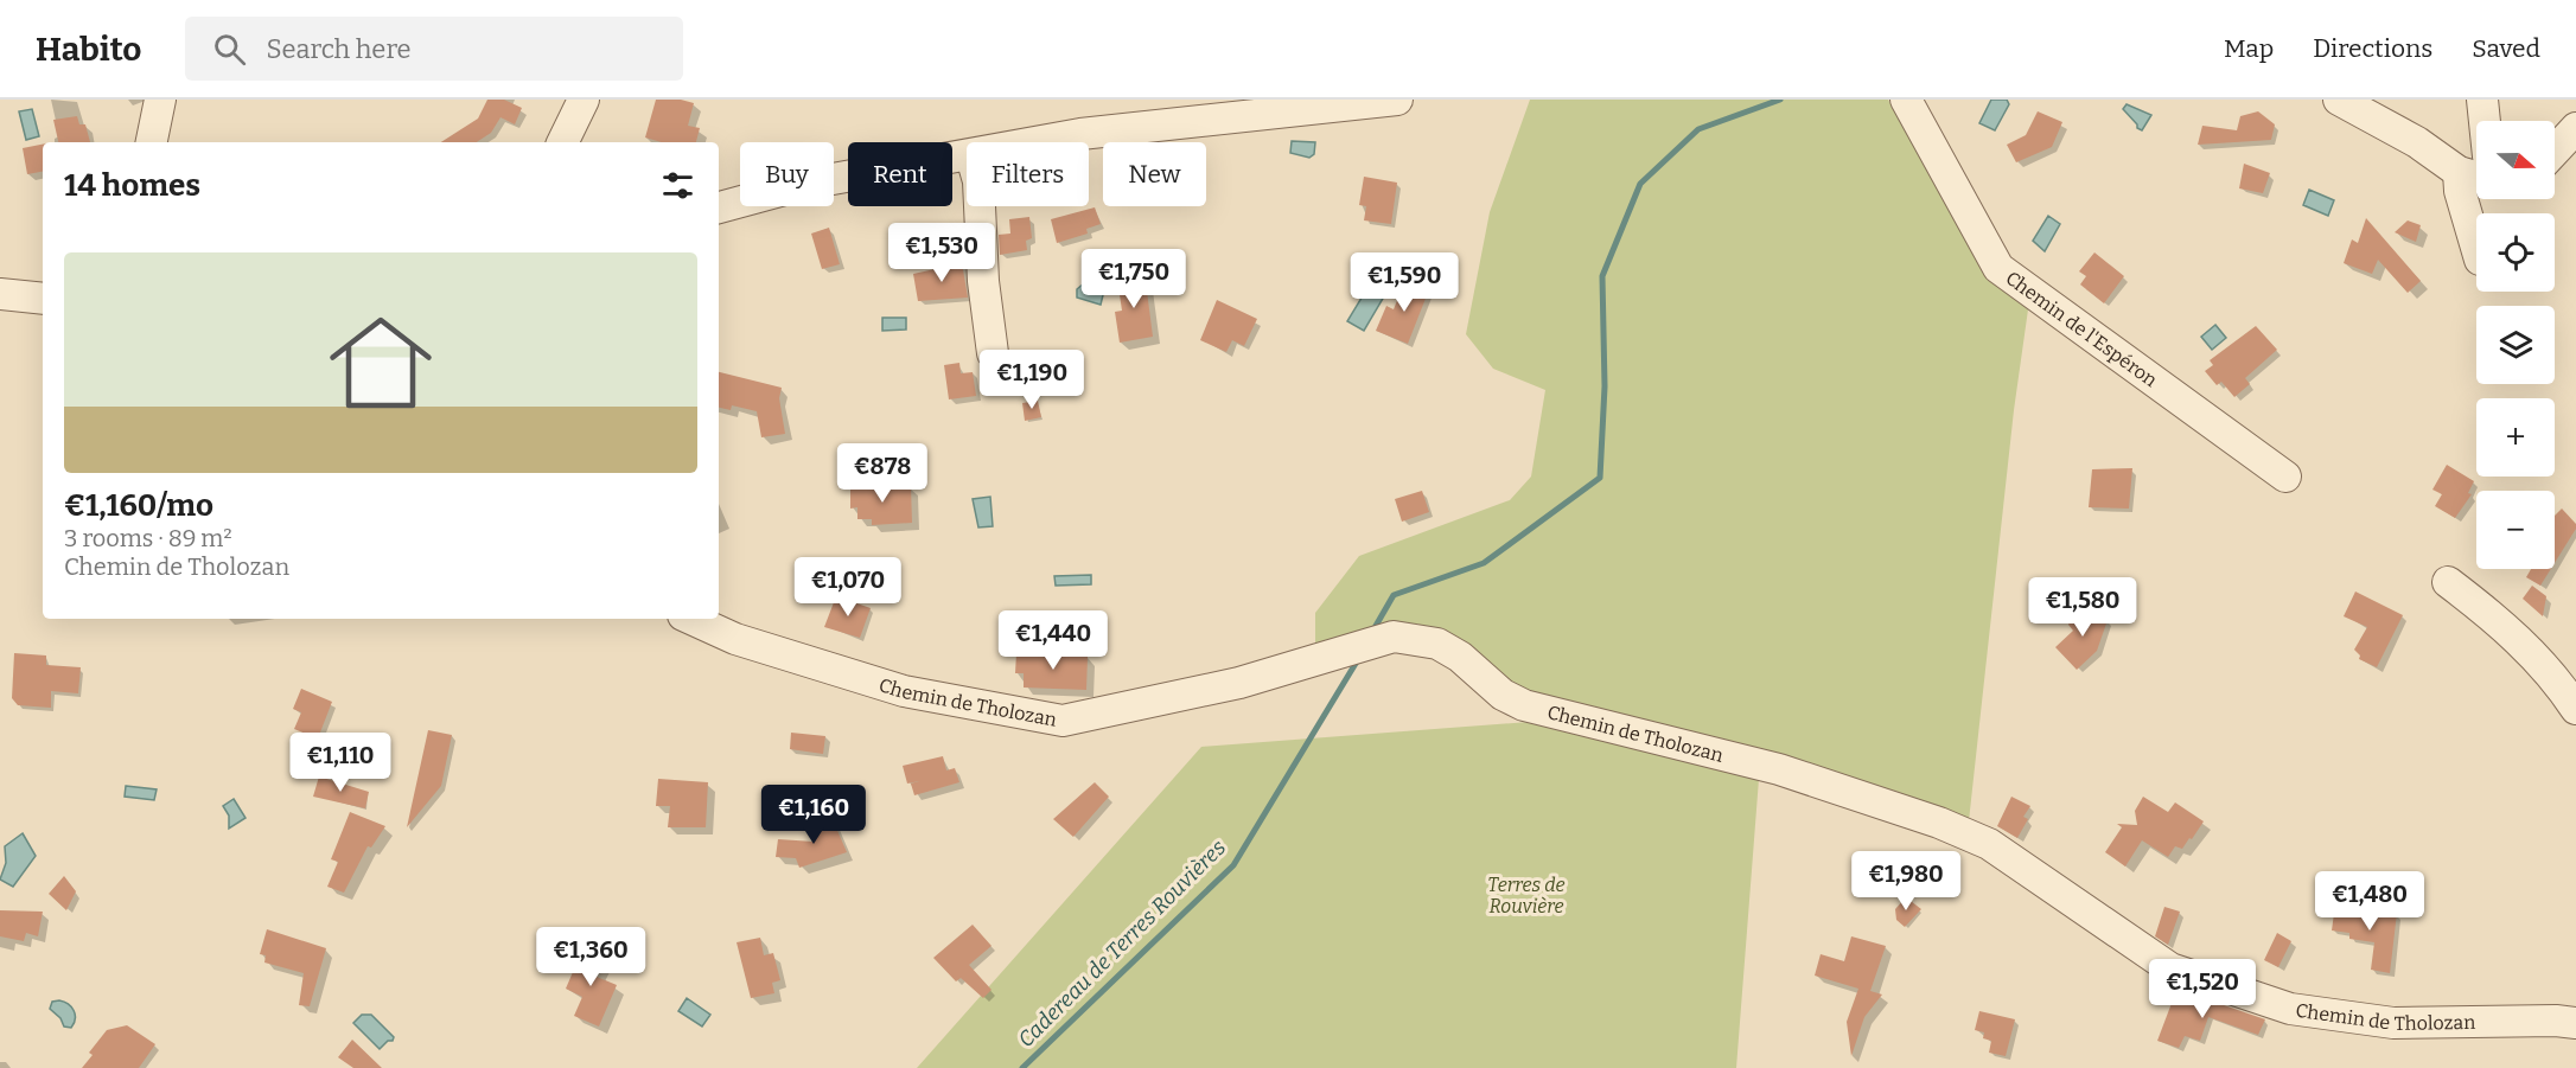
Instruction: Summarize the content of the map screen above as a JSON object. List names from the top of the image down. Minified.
{"streets":{"street":["Chemin de l'Espéron","Chemin de Tholozan"]},"water":["Cadereau de Terres Rouvières"],"parks":["Terres de Rouvière"],"north":"right","page":{"header":"Habito","search":"Search here","nav":["Map","Directions","Saved"],"map_buttons":["+","−"],"chip":["Buy","Rent","Filters","New"],"heading":"14 homes","price":["€1,530","€1,750","€1,590","€1,190","€878","€1,070","€1,580","€1,440","€1,110","€1,160","€1,980","€1,480","€1,360","€1,520"],"list":[{"name":"€1,160/mo","note":"3 rooms · 89 m² · Chemin de Tholozan"}]}}
